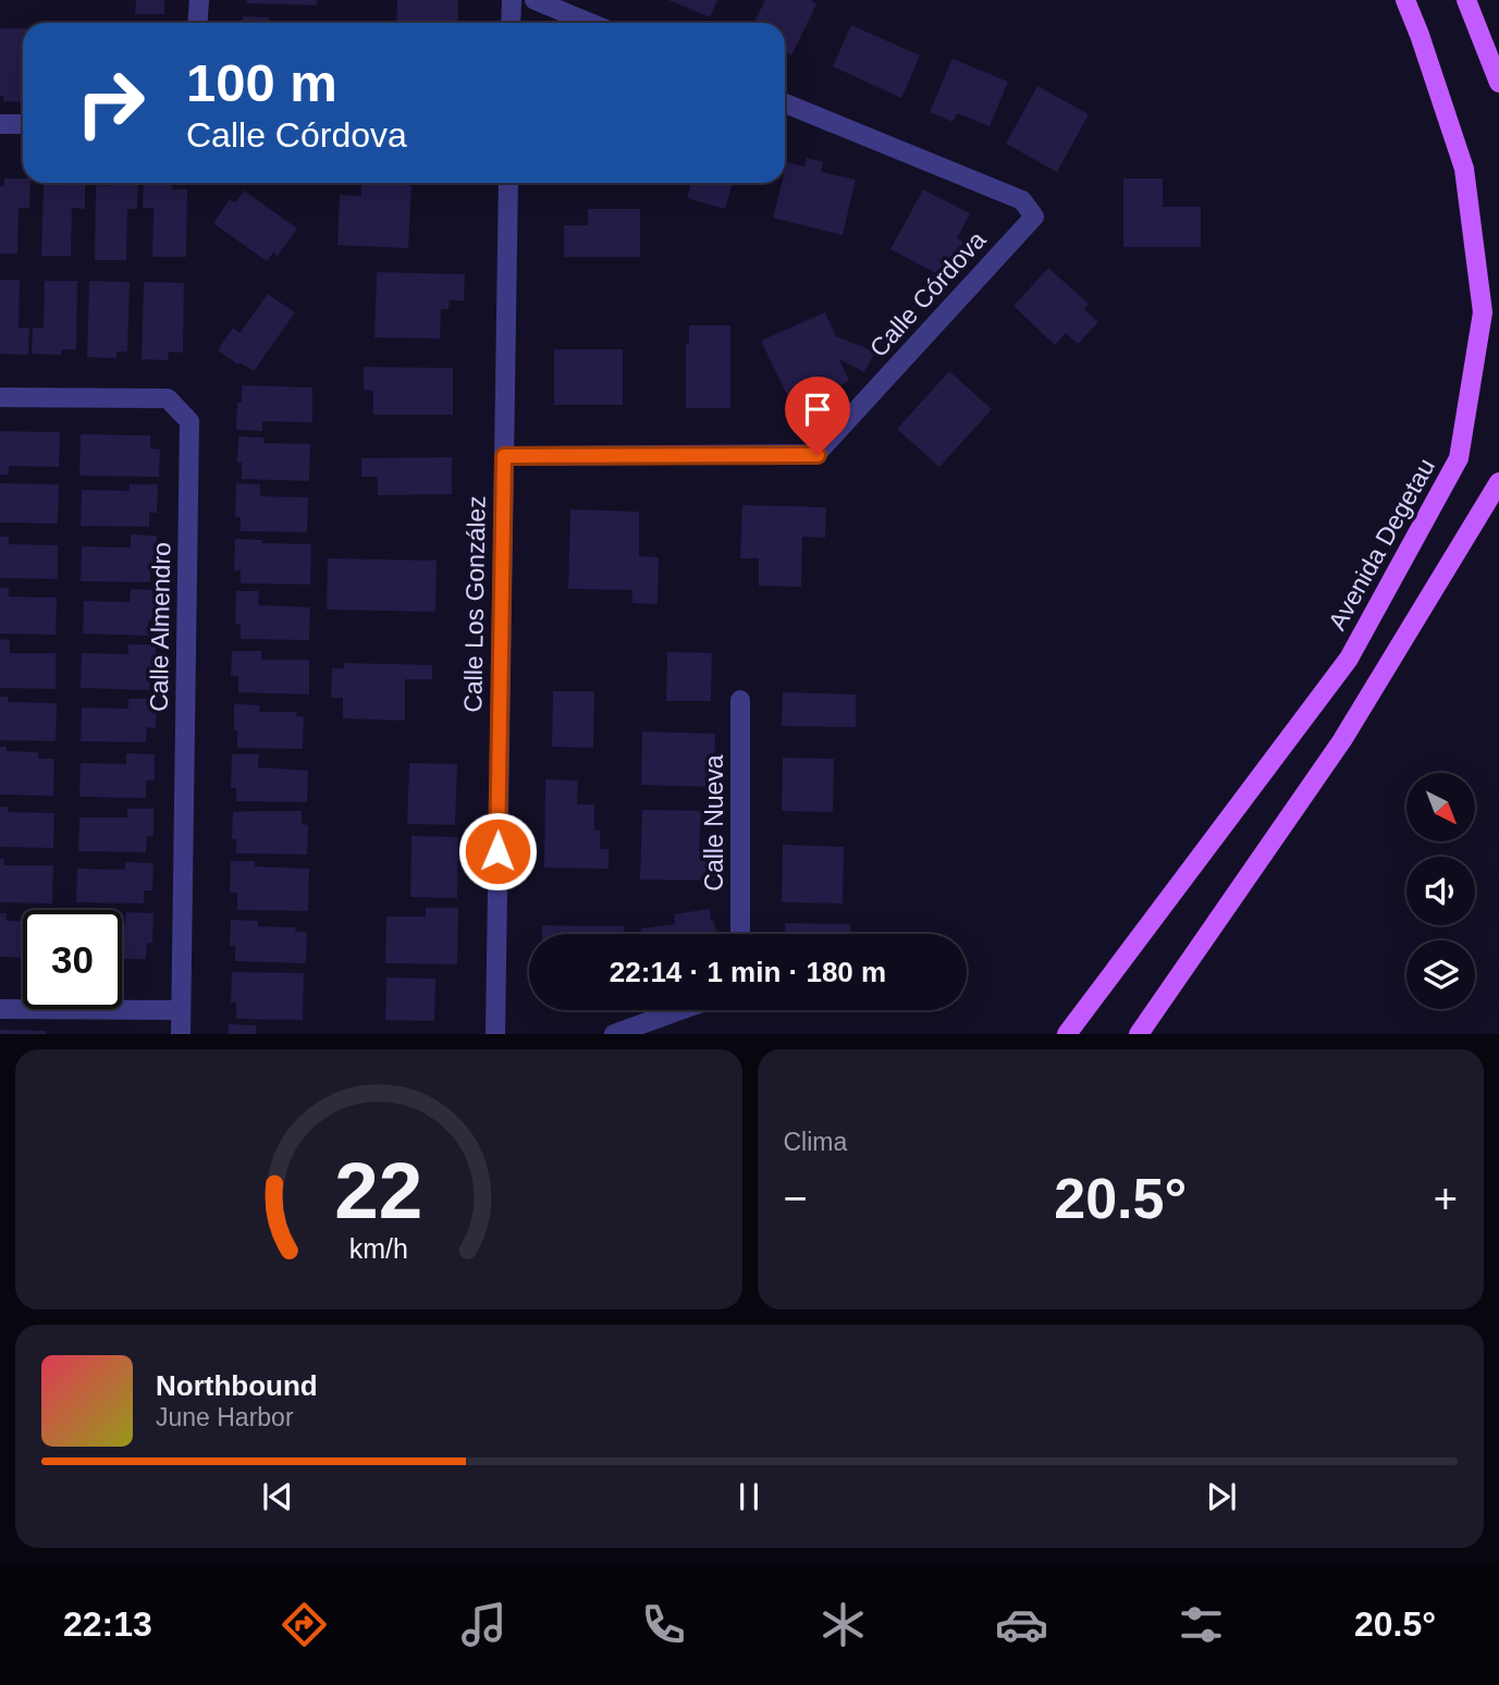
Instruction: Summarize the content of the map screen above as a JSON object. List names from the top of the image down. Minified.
{"streets":{"main road":["Avenida Degetau"],"street":["Calle Córdova","Calle Los González","Calle Almendro","Calle Nueva"]},"crossings":[["Calle Córdova","Calle Los González"]],"north":"bottom right","page":{"turn":["100 m","Calle Córdova"],"limit":"30","trip":"22:14 · 1 min · 180 m","tile":"Clima","heat":["−","20.5°","+"],"song":["Northbound","June Harbor"],"tabs":["22:13","20.5°"],"gauge":["22","km/h"]}}
